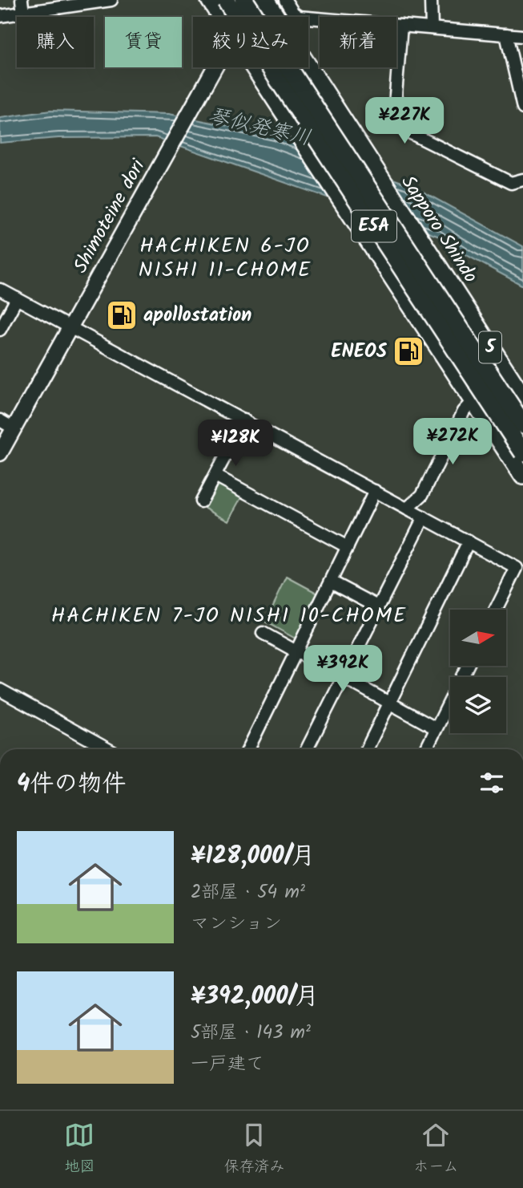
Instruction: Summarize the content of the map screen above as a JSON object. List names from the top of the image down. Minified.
{"streets":{"highway":["E5A","Sapporo Shindo","5"],"main road":["Shimoteine dori"]},"districts":["HACHIKEN 6-JO NISHI 11-CHOME","HACHIKEN 7-JO NISHI 10-CHOME"],"water":["琴似発寒川"],"places":{"fuel station":["apollostation","ENEOS"]},"north":"right","page":{"chip":["購入","賃貸","絞り込み","新着"],"price":["¥227K","¥272K","¥128K","¥392K"],"heading":"4件の物件","list":[{"name":"¥128,000/月","note":"2部屋 · 54 m² · マンション"},{"name":"¥392,000/月","note":"5部屋 · 143 m² · 一戸建て"}],"tabs":["地図","保存済み","ホーム"]}}
